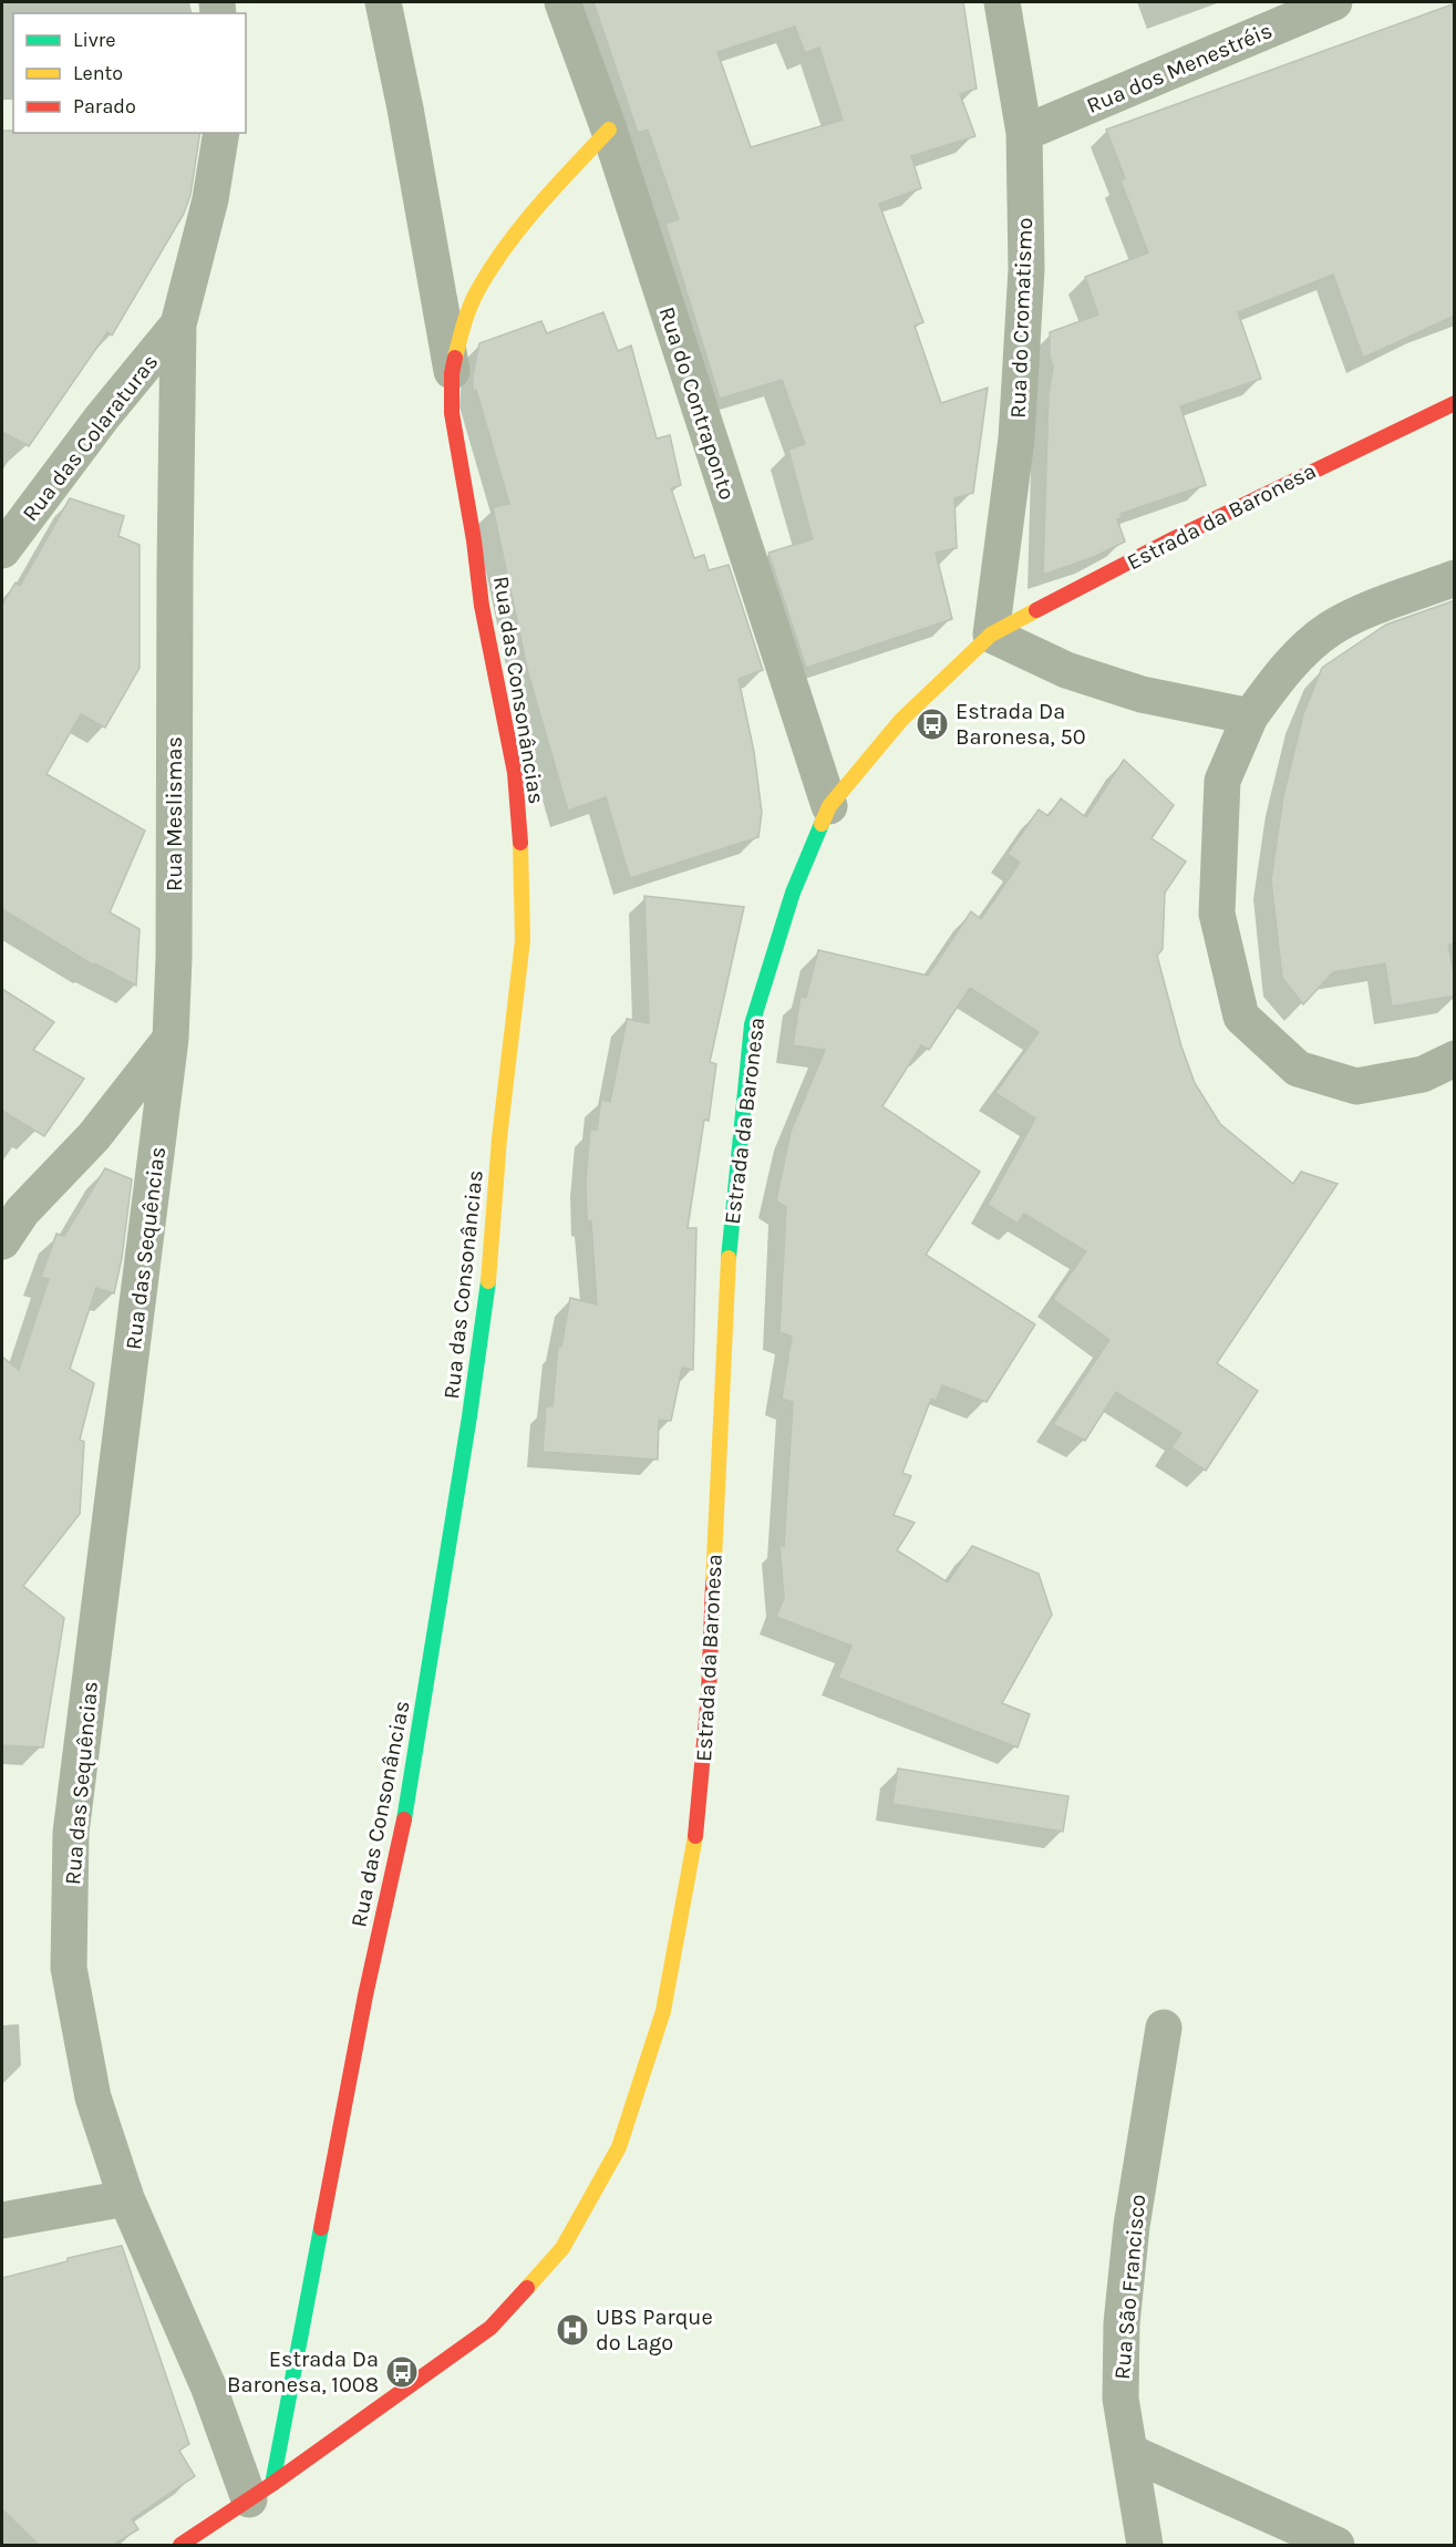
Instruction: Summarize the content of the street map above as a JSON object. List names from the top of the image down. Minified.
{"streets":{"main road":["Estrada da Baronesa","Rua das Consonâncias"],"street":["Rua dos Menestréis","Rua do Cromatismo","Rua do Contraponto","Rua das Colaraturas","Rua Meslismas","Rua das Sequências","Rua São Francisco"]},"crossings":[["Rua dos Menestréis","Rua do Cromatismo"],["Rua do Cromatismo","Estrada da Baronesa"],["Rua do Contraponto","Estrada da Baronesa"],["Rua do Contraponto","Rua das Consonâncias"],["Rua das Colaraturas","Rua Meslismas"],["Estrada da Baronesa","Rua das Consonâncias"],["Estrada da Baronesa","Rua das Sequências"],["Rua das Consonâncias","Rua das Sequências"],["Rua Meslismas","Rua das Sequências"]],"places":{"bus stop":["Estrada Da Baronesa, 50","Estrada Da Baronesa, 1008"],"hospital":["UBS Parque do Lago"]},"legend":["Livre","Lento","Parado"]}
